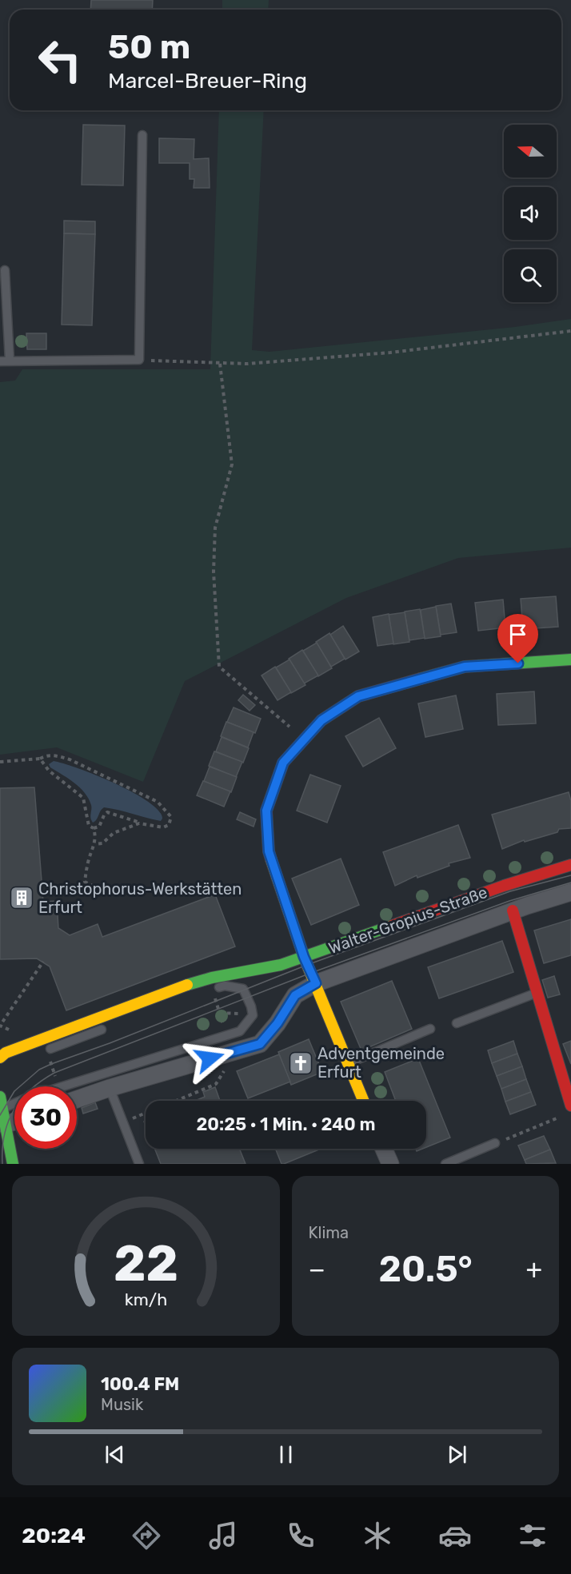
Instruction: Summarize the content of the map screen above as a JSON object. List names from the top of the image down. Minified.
{"streets":{"street":["Walter-Gropius-Straße"]},"places":{"building":["Christophorus-Werkstätten Erfurt"],"church":["Adventgemeinde Erfurt"]},"north":"left","page":{"turn":["50 m","Marcel-Breuer-Ring"],"limit":"30","trip":"20:25 · 1 Min. · 240 m","tile":"Klima","heat":["−","20.5°","+"],"song":["100.4 FM","Musik"],"tabs":"20:24","gauge":["22","km/h"]}}
